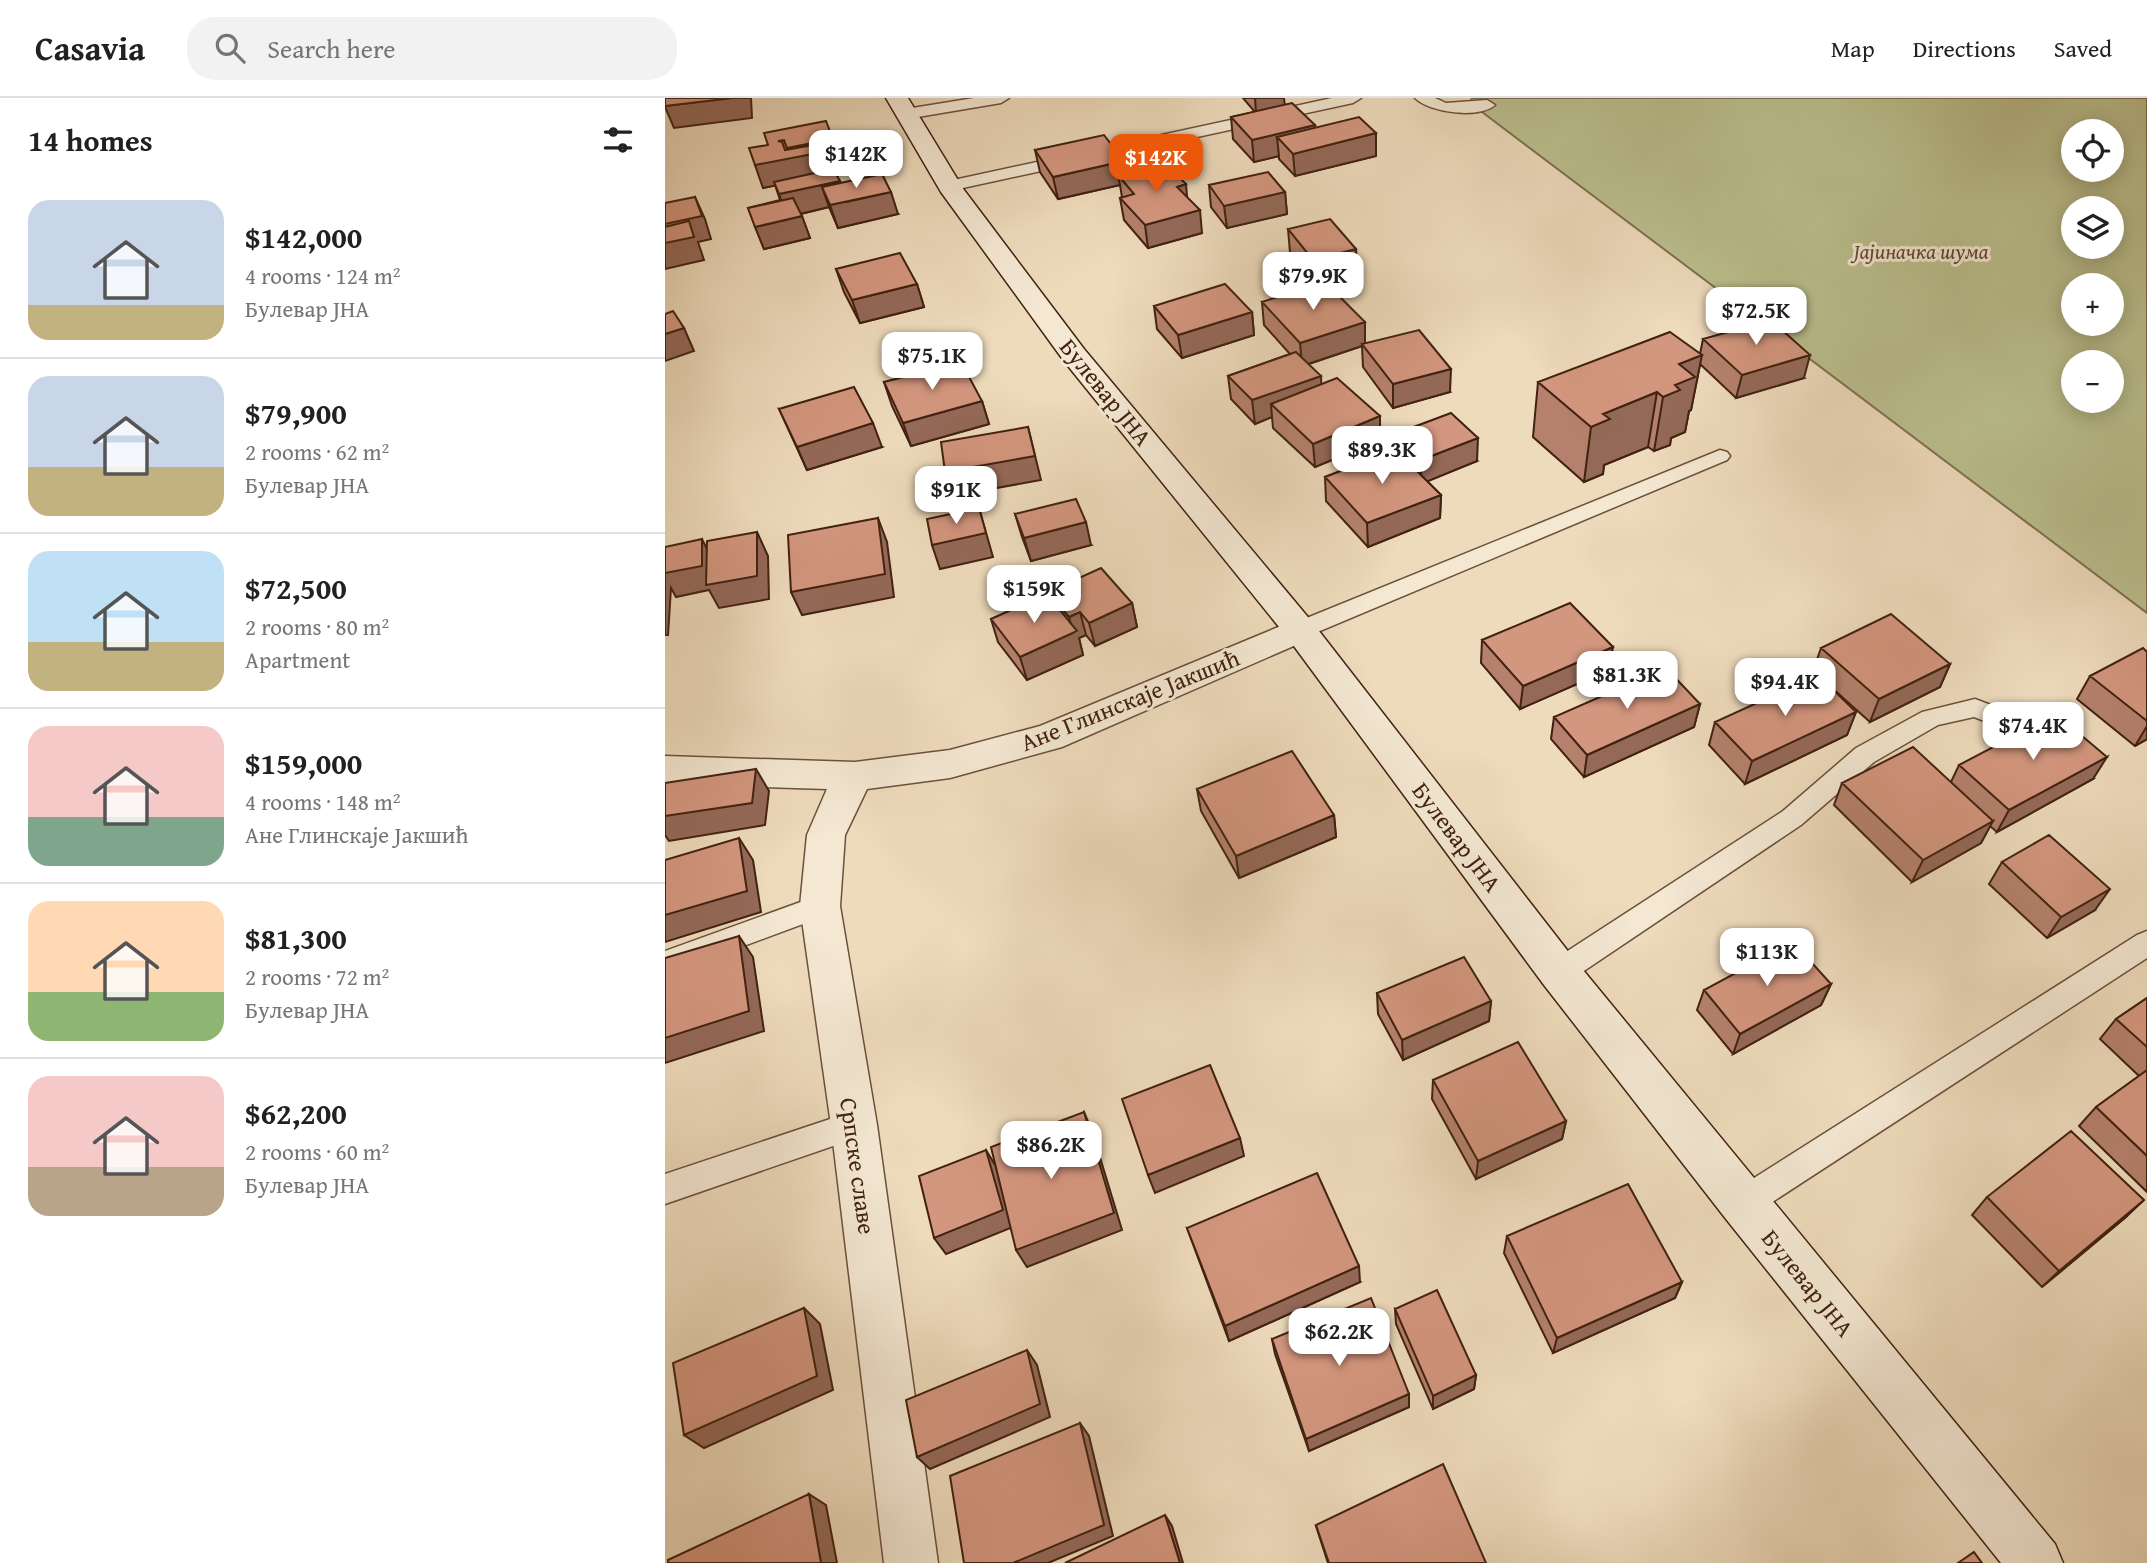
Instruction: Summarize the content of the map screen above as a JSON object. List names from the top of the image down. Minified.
{"streets":{"main road":["Булевар ЈНА","Ане Глинскаје Јакшић","Српске славе"]},"crossings":[["Булевар ЈНА","Ане Глинскаје Јакшић"],["Ане Глинскаје Јакшић","Српске славе"]],"parks":["Јајиначка шума"],"page":{"header":"Casavia","search":"Search here","nav":["Map","Directions","Saved"],"heading":"14 homes","map_buttons":["+","−"],"price":["$142K","$142K","$79.9K","$72.5K","$75.1K","$89.3K","$91K","$159K","$81.3K","$94.4K","$74.4K","$113K","$86.2K","$62.2K"],"list":[{"name":"$142,000","note":"4 rooms · 124 m² · Булевар ЈНА"},{"name":"$79,900","note":"2 rooms · 62 m² · Булевар ЈНА"},{"name":"$72,500","note":"2 rooms · 80 m² · Apartment"},{"name":"$159,000","note":"4 rooms · 148 m² · Ане Глинскаје Јакшић"},{"name":"$81,300","note":"2 rooms · 72 m² · Булевар ЈНА"},{"name":"$62,200","note":"2 rooms · 60 m² · Булевар ЈНА"}]}}
